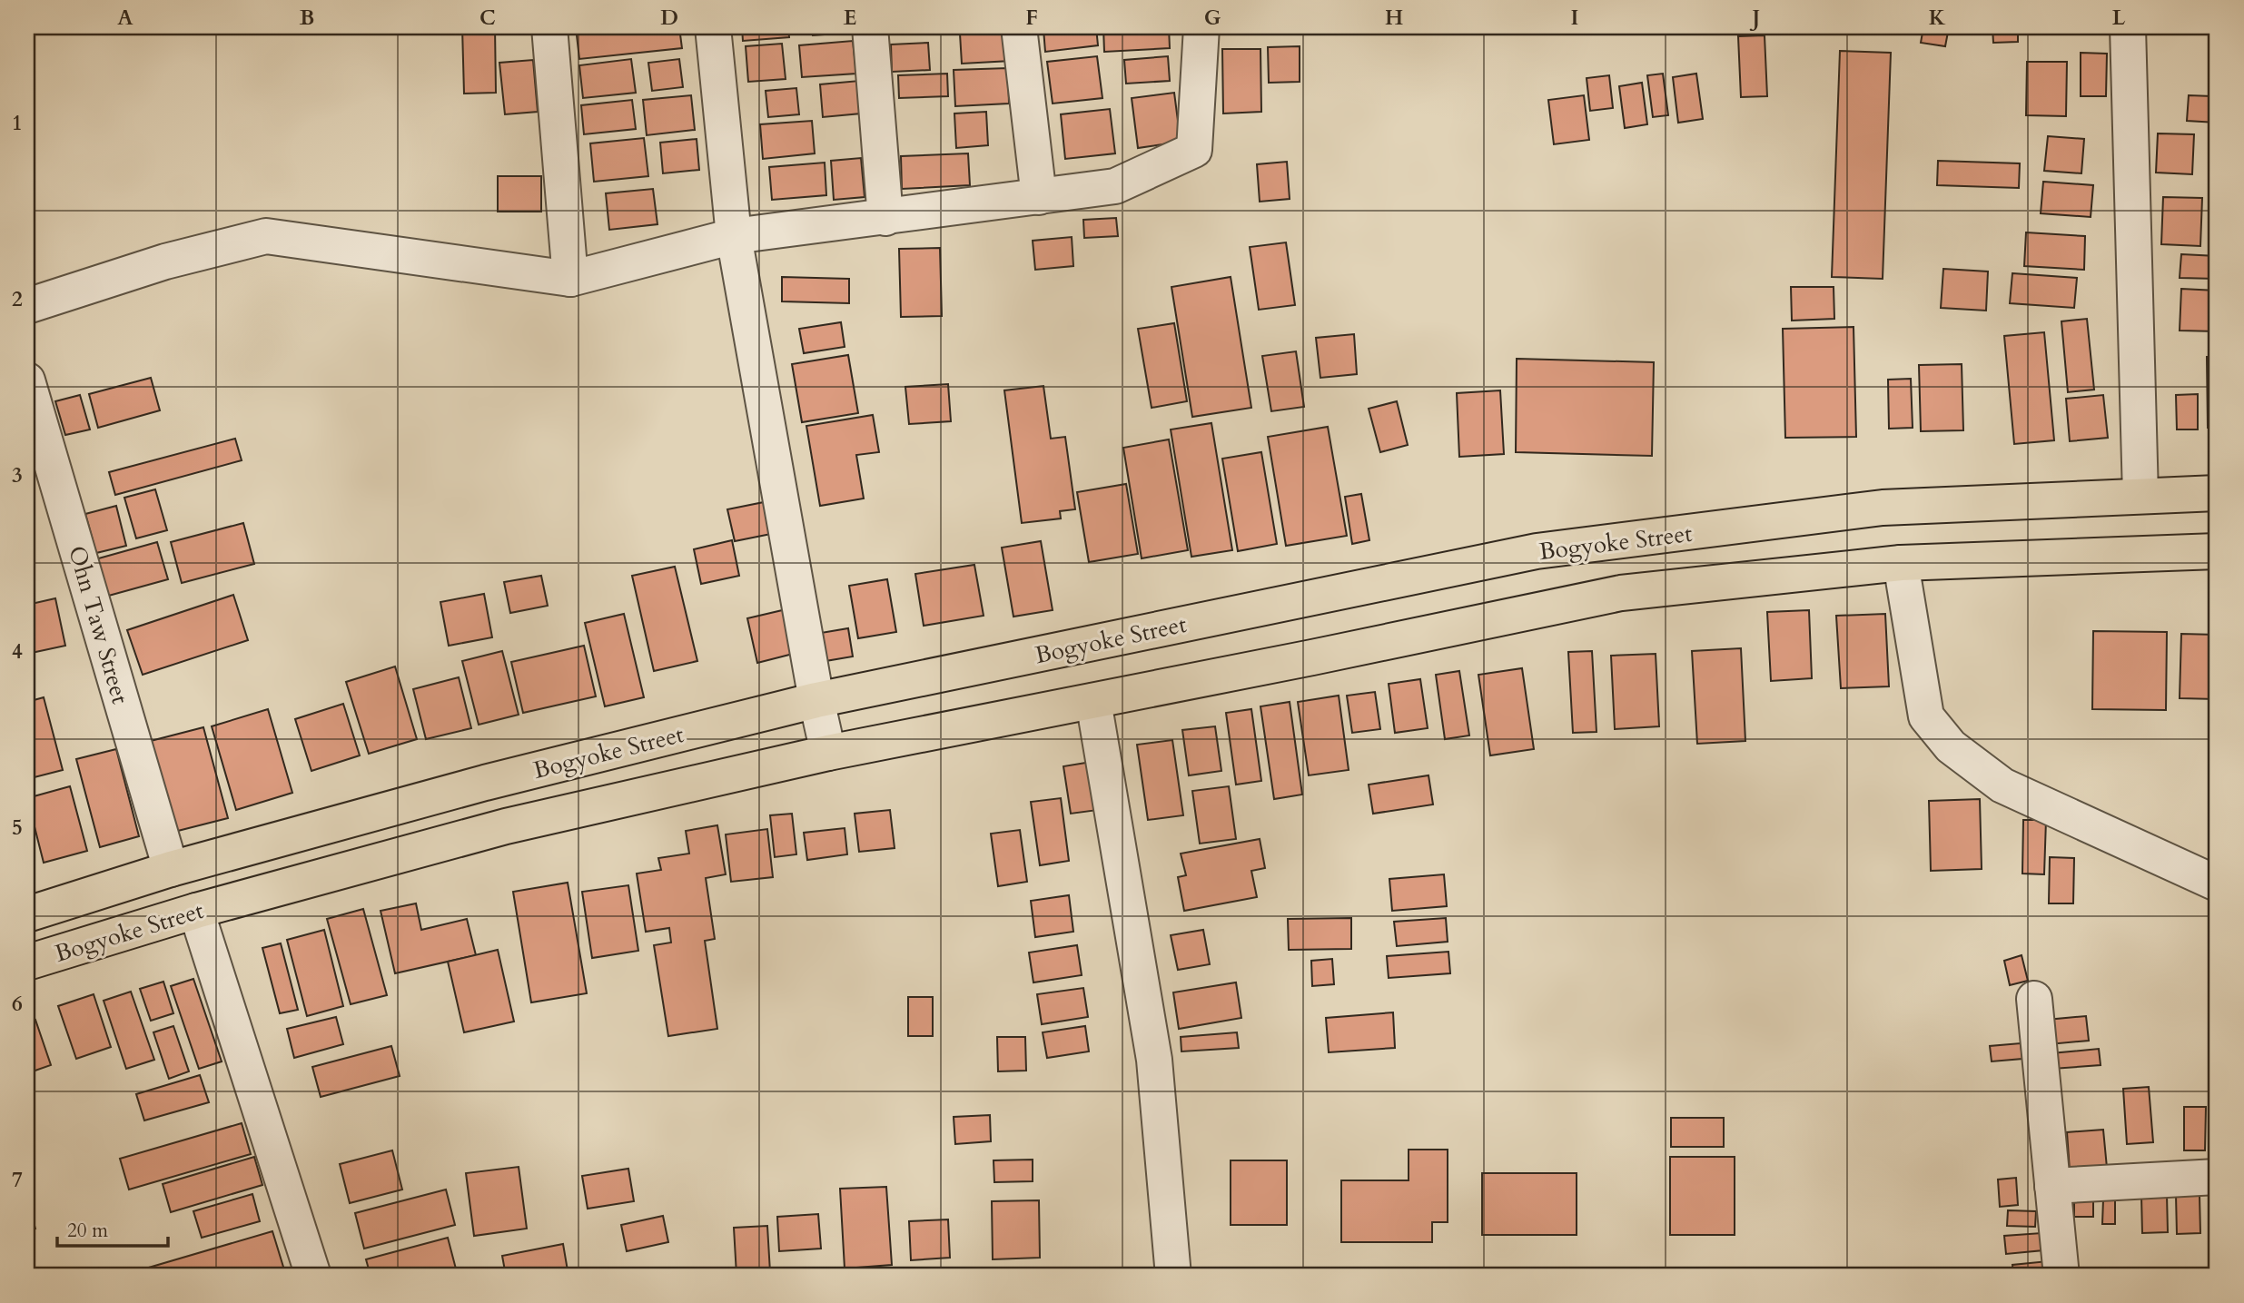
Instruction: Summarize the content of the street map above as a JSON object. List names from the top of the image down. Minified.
{"streets":{"main road":["Bogyoke Street"],"street":["Ohn Taw Street"]},"crossings":[["Bogyoke Street","Ohn Taw Street"]],"scale_bar":"20 m","grid":{"columns":["A","B","C","D","E","F","G","H","I","J","K","L"],"rows":["1","2","3","4","5","6","7"]}}
